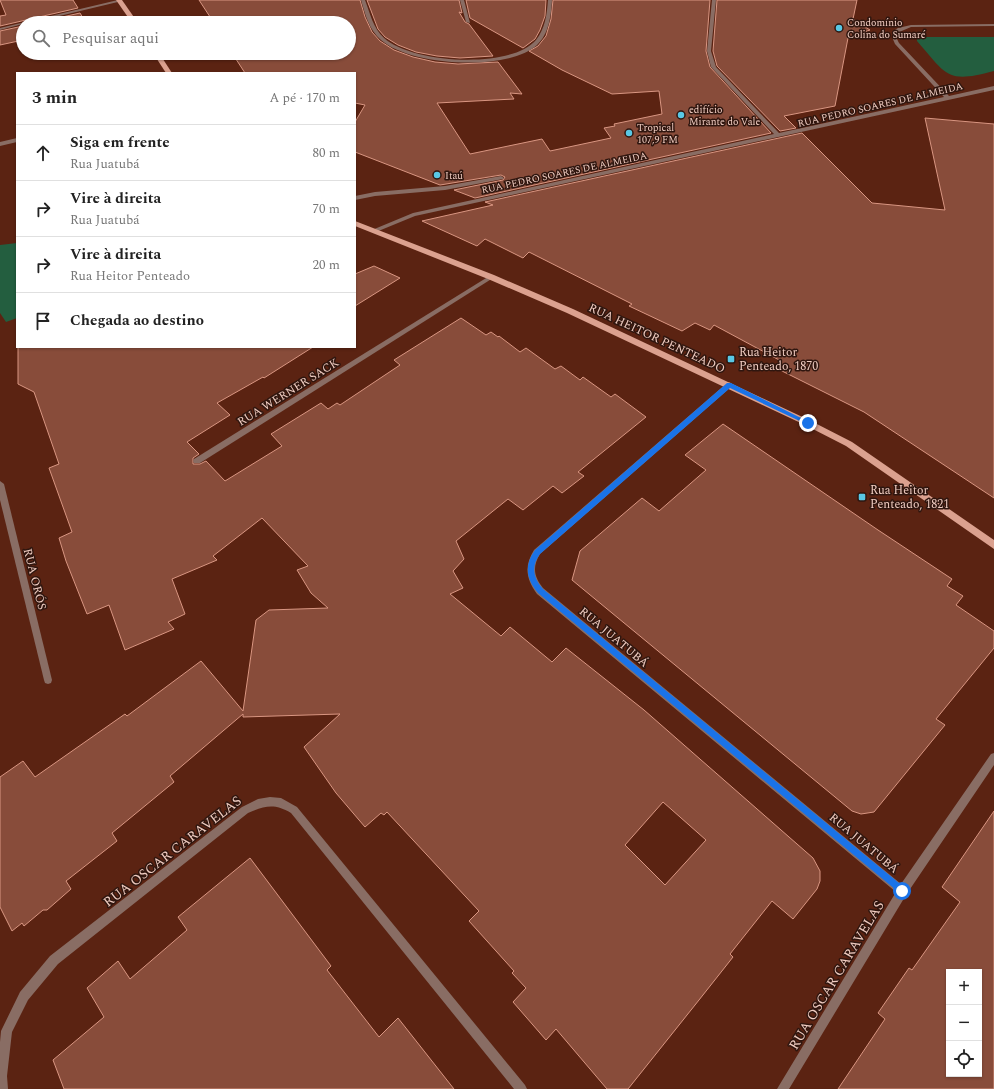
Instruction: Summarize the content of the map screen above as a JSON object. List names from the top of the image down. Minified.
{"streets":{"main road":["RUA HEITOR PENTEADO"],"street":["RUA PEDRO SOARES DE ALMEIDA","RUA WERNER SACK","RUA ORÓS","RUA JUATUBÁ","RUA OSCAR CARAVELAS"]},"crossings":[["RUA PEDRO SOARES DE ALMEIDA","RUA HEITOR PENTEADO"],["RUA HEITOR PENTEADO","RUA WERNER SACK"],["RUA HEITOR PENTEADO","RUA JUATUBÁ"],["RUA JUATUBÁ","RUA OSCAR CARAVELAS"]],"places":{"other":["Condomínio Colina do Sumaré","edifício Mirante do Vale","Tropical 107,9 FM","Itaú"],"transit":["Rua Heitor Penteado, 1870","Rua Heitor Penteado, 1821"]},"page":{"search":"Pesquisar aqui","heading":["3 min","A pé · 170 m"],"list":[["Siga em frente","Rua Juatubá","80 m"],["Vire à direita","Rua Juatubá","70 m"],["Vire à direita","Rua Heitor Penteado","20 m"],"Chegada ao destino"],"map_buttons":["+","−"]}}
